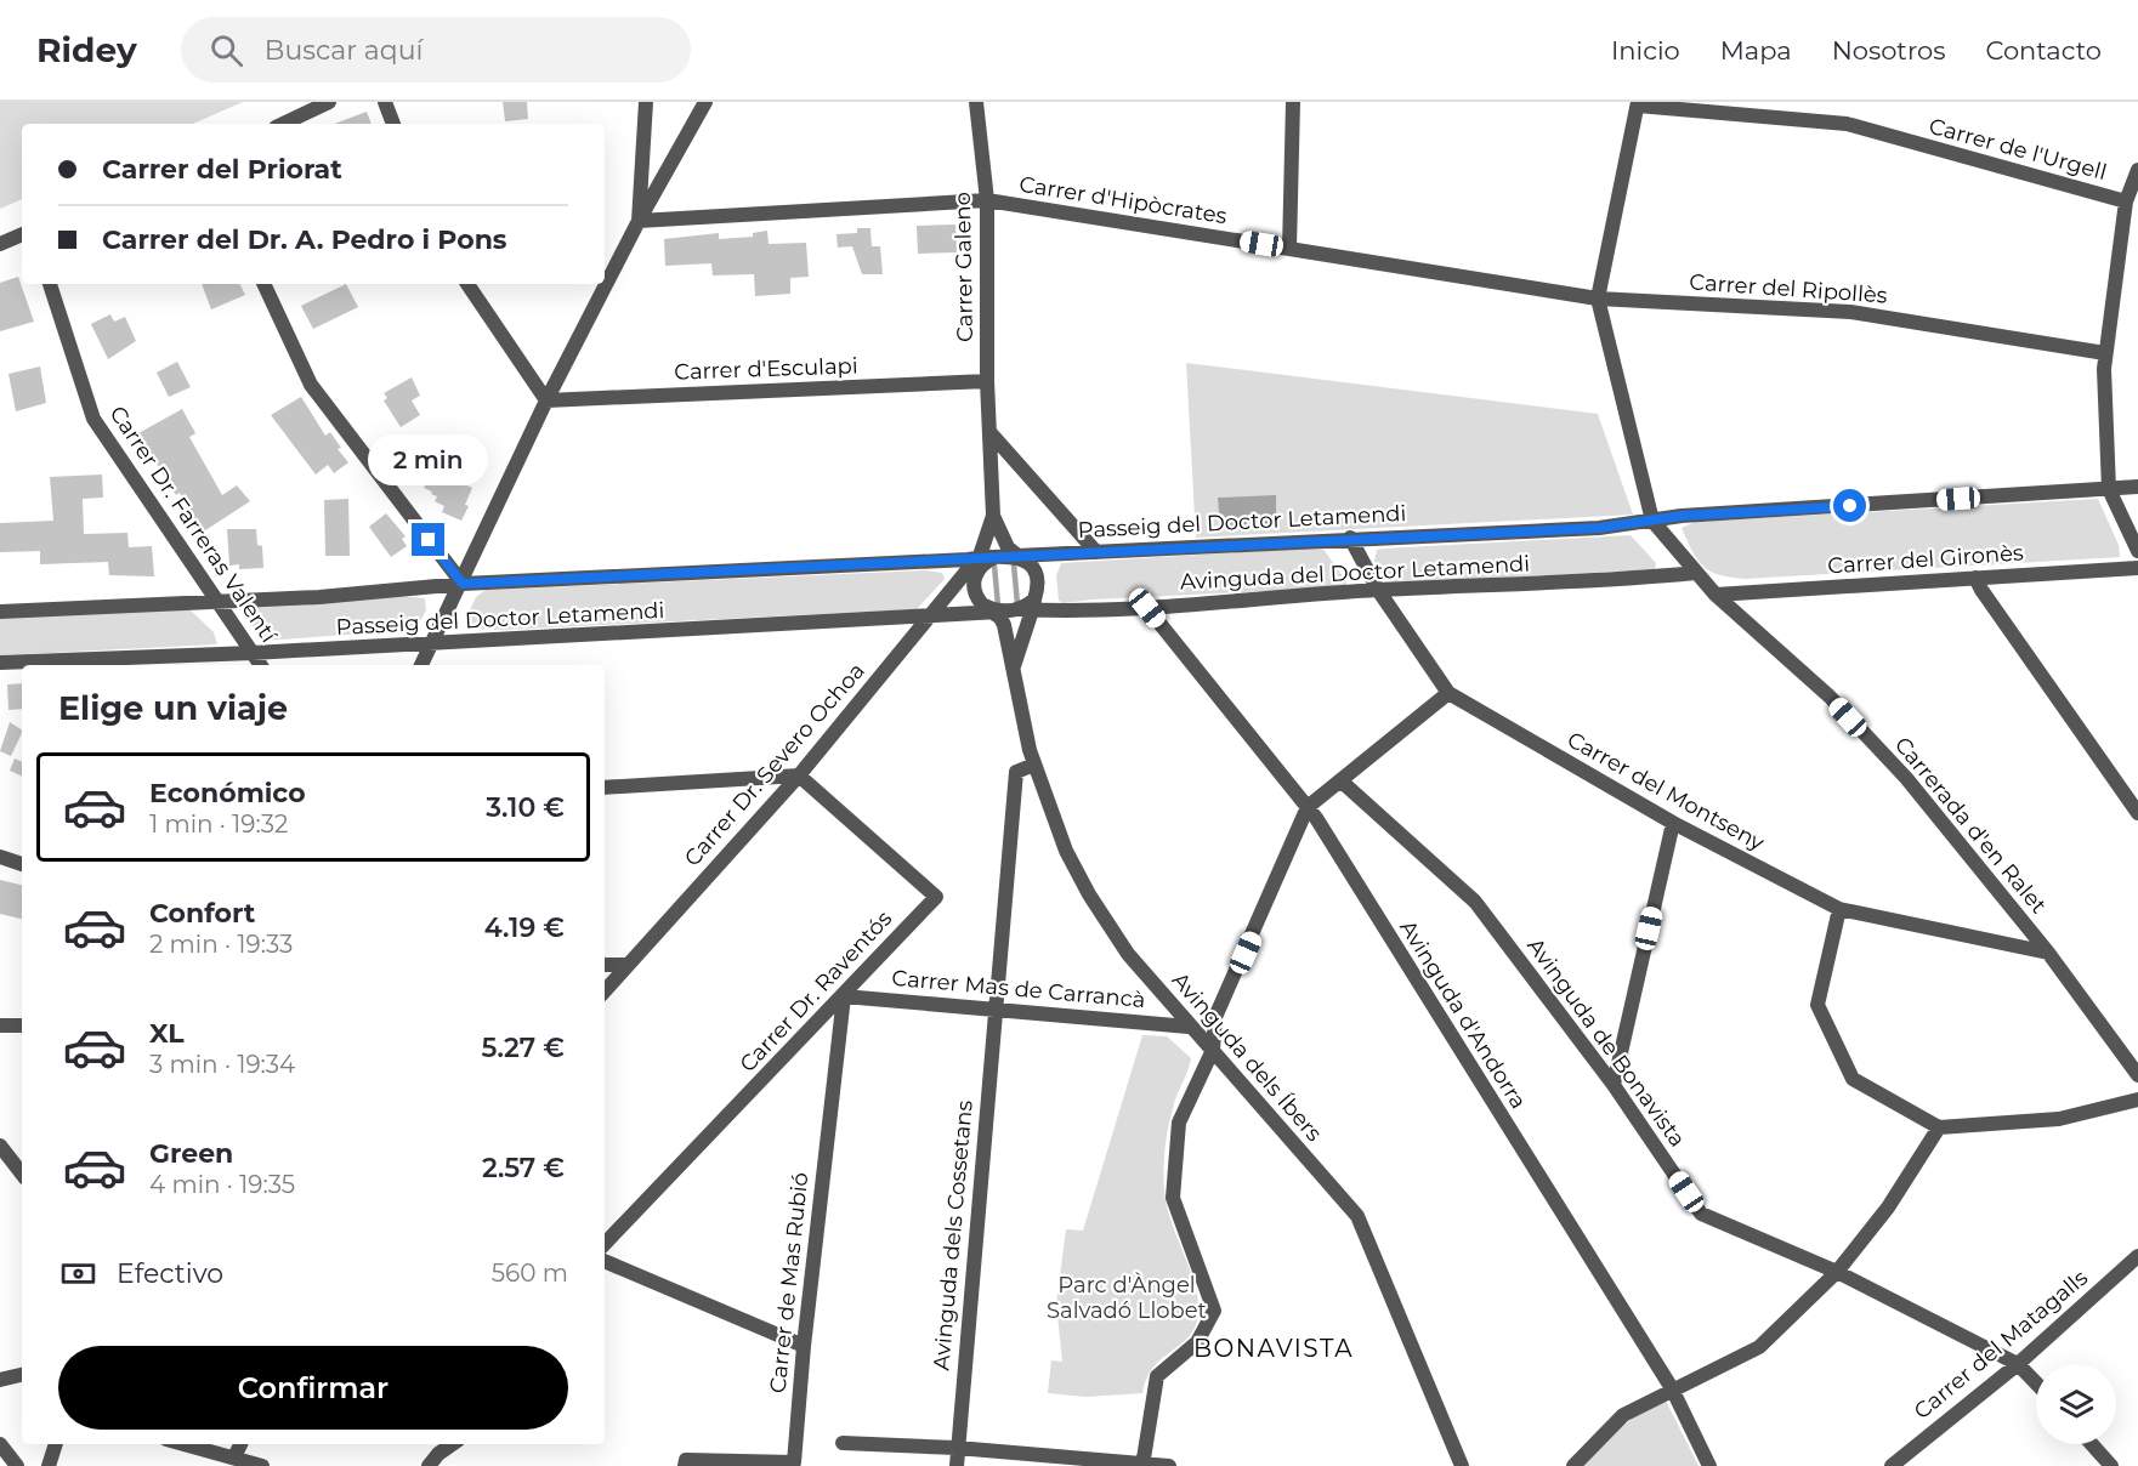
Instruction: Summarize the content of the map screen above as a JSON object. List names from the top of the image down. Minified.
{"streets":{"street":["Carrer de l'Urgell","Carrer d'Hipòcrates","Carrer Galeno","Carrer del Ripollès","Carrer d'Esculapi","Passeig del Doctor Letamendi","Carrer Dr. Farreras Valentí","Carrer del Gironès","Avinguda del Doctor Letamendi","Carrer Dr. Severo Ochoa","Carrer del Montseny","Carrerada d'en Ralet","Carrer Mas de Carrancà","Carrer Dr. Raventós","Avinguda d'Andorra","Avinguda de Bonavista","Avinguda dels Íbers","Avinguda dels Cossetans","Carrer de Mas Rubió","Carrer del Matagalls"]},"crossings":[["Carrer de l'Urgell","Carrerada d'en Ralet"],["Carrer d'Hipòcrates","Carrer Galeno"],["Carrer d'Hipòcrates","Carrer del Ripollès"],["Carrer d'Hipòcrates","Carrerada d'en Ralet"],["Carrer Galeno","Carrer d'Esculapi"],["Carrer Galeno","Passeig del Doctor Letamendi"],["Carrer Galeno","Avinguda del Doctor Letamendi"],["Carrer Galeno","Carrer Dr. Severo Ochoa"],["Carrer Galeno","Avinguda dels Íbers"],["Carrer del Ripollès","Carrerada d'en Ralet"],["Passeig del Doctor Letamendi","Carrer Dr. Farreras Valentí"],["Passeig del Doctor Letamendi","Avinguda del Doctor Letamendi"],["Passeig del Doctor Letamendi","Carrer Dr. Severo Ochoa"],["Passeig del Doctor Letamendi","Carrer del Montseny"],["Passeig del Doctor Letamendi","Carrerada d'en Ralet"],["Passeig del Doctor Letamendi","Avinguda dels Íbers"],["Carrer del Gironès","Carrerada d'en Ralet"],["Avinguda del Doctor Letamendi","Carrer del Montseny"],["Avinguda del Doctor Letamendi","Carrerada d'en Ralet"],["Avinguda del Doctor Letamendi","Avinguda d'Andorra"],["Avinguda del Doctor Letamendi","Avinguda dels Íbers"],["Carrer Dr. Severo Ochoa","Carrer Dr. Raventós"],["Carrer del Montseny","Carrerada d'en Ralet"],["Carrer Mas de Carrancà","Carrer Dr. Raventós"],["Carrer Mas de Carrancà","Avinguda dels Íbers"],["Carrer Mas de Carrancà","Avinguda dels Cossetans"],["Carrer Mas de Carrancà","Carrer de Mas Rubió"],["Carrer Dr. Raventós","Carrer de Mas Rubió"],["Avinguda de Bonavista","Carrer del Matagalls"],["Avinguda dels Íbers","Avinguda dels Cossetans"]],"districts":["BONAVISTA"],"parks":["Parc d'Àngel Salvadó Llobet"],"page":{"header":"Ridey","search":"Buscar aquí","nav":["Inicio","Mapa","Nosotros","Contacto"],"banner":["Carrer del Priorat","Carrer del Dr. A. Pedro i Pons"],"bubble":"2 min","heading":"Elige un viaje","list":[{"name":"Económico","note":"1 min · 19:32","value":"3.10 €"},{"name":"Confort","note":"2 min · 19:33","value":"4.19 €"},{"name":"XL","note":"3 min · 19:34","value":"5.27 €"},{"name":"Green","note":"4 min · 19:35","value":"2.57 €"}],"pay":["Efectivo","560 m"],"buttons":"Confirmar"}}
